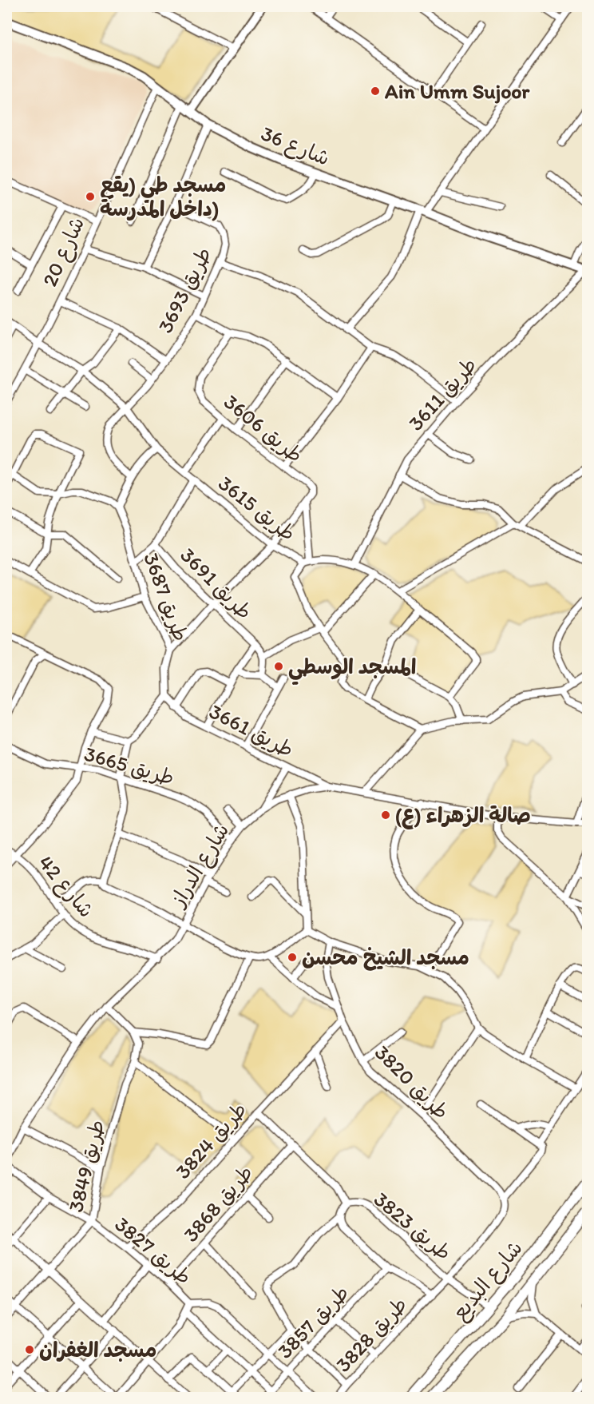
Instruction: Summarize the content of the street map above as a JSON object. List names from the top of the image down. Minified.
{"streets":{"main road":["شارع البديع"],"street":["شارع 36","شارع 20","طريق 3693","طريق 3611","طريق 3606","طريق 3615","طريق 3691","طريق 3687","طريق 3661","طريق 3665","شارع الدراز","شارع 42","طريق 3820","طريق 3824","طريق 3849","طريق 3868","طريق 3823","طريق 3827","طريق 3857","طريق 3828"]},"crossings":[["شارع 36","شارع 20"],["شارع 36","طريق 3611"],["شارع 20","طريق 3693"],["شارع 20","طريق 3615"],["طريق 3693","طريق 3615"],["طريق 3611","طريق 3615"],["طريق 3687","طريق 3661"],["طريق 3661","شارع الدراز"],["طريق 3665","شارع الدراز"],["شارع الدراز","شارع 42"],["شارع الدراز","طريق 3827"],["طريق 3820","طريق 3824"],["طريق 3820","طريق 3828"],["طريق 3824","طريق 3823"],["طريق 3824","طريق 3827"],["طريق 3849","طريق 3827"],["طريق 3868","طريق 3823"],["طريق 3868","طريق 3827"],["طريق 3823","شارع البديع"],["طريق 3823","طريق 3828"],["طريق 3827","طريق 3857"],["طريق 3857","طريق 3828"]],"places":["Ain Umm Sujoor","مسجد طي (يقع داخل المدرسة)","المسجد الوسطي","(ع) صالة الزهراء","مسجد الشيخ محسن","مسجد الغفران"]}
